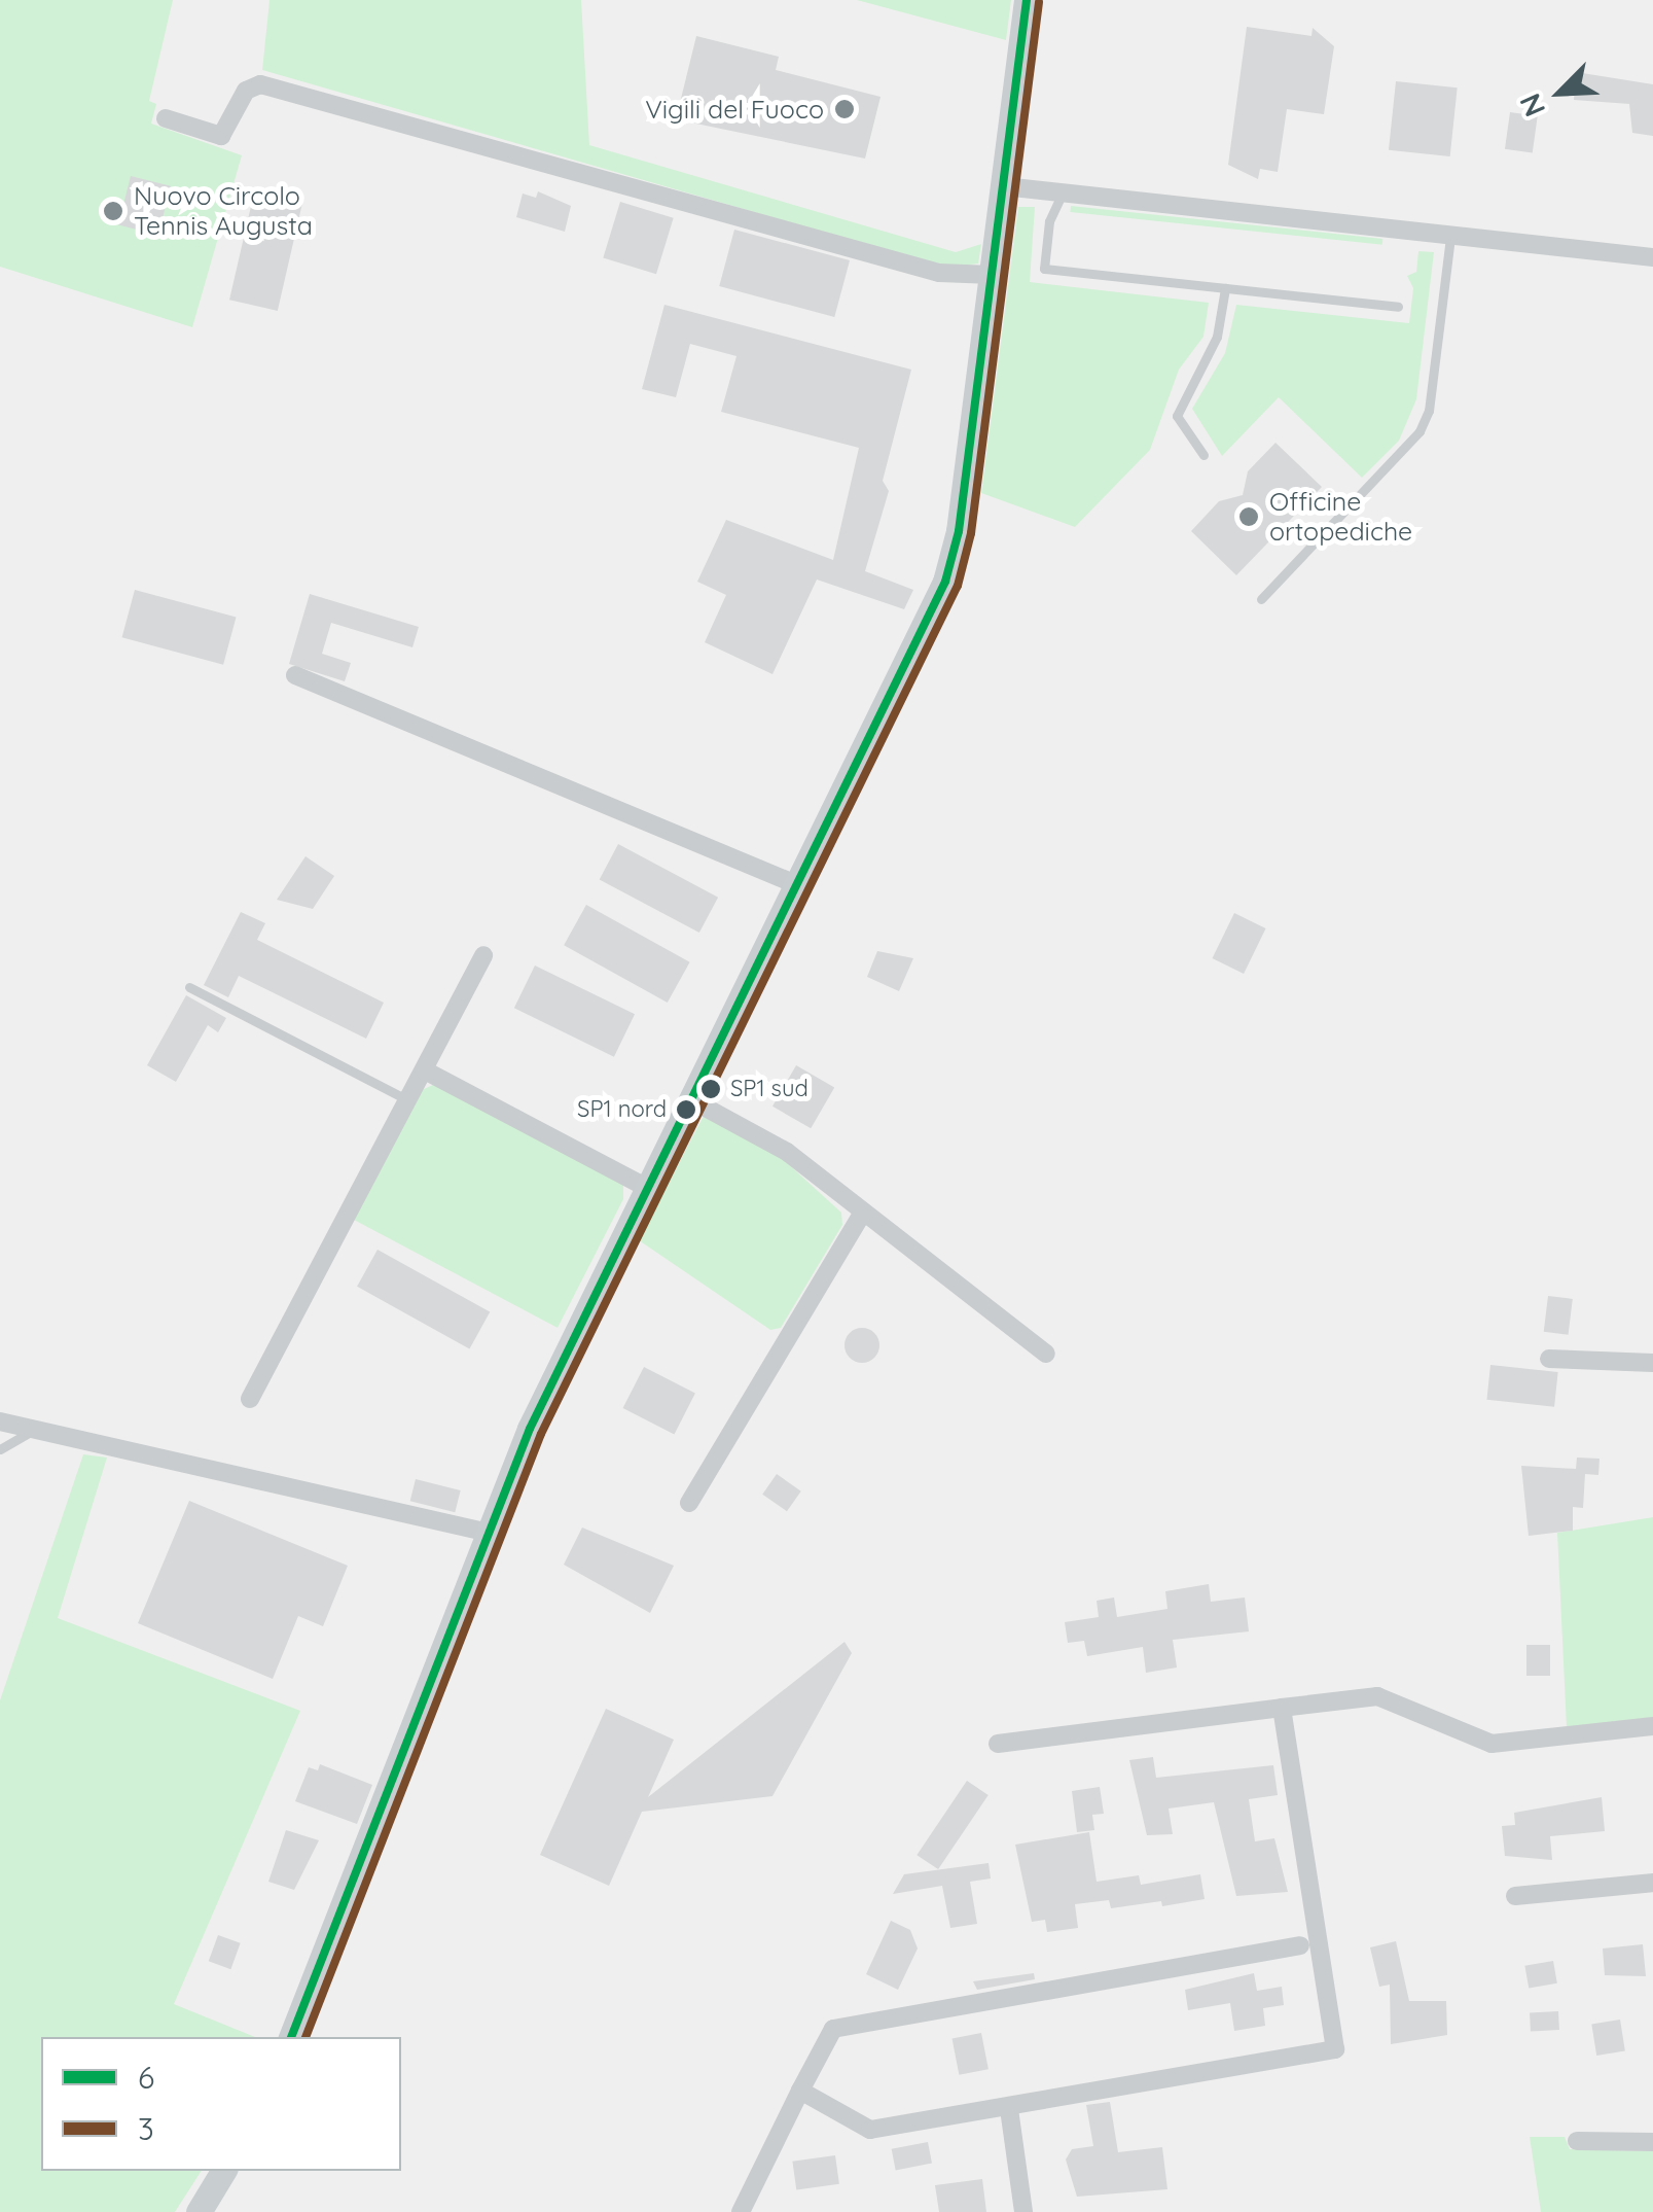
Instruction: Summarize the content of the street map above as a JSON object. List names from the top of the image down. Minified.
{"places":["Vigili del Fuoco","Nuovo Circolo Tennis Augusta","Officine ortopediche","SP1 sud","SP1 nord"],"lines":["transit line 6","transit line 3"],"legend":["6","3"],"north":"bottom left"}
